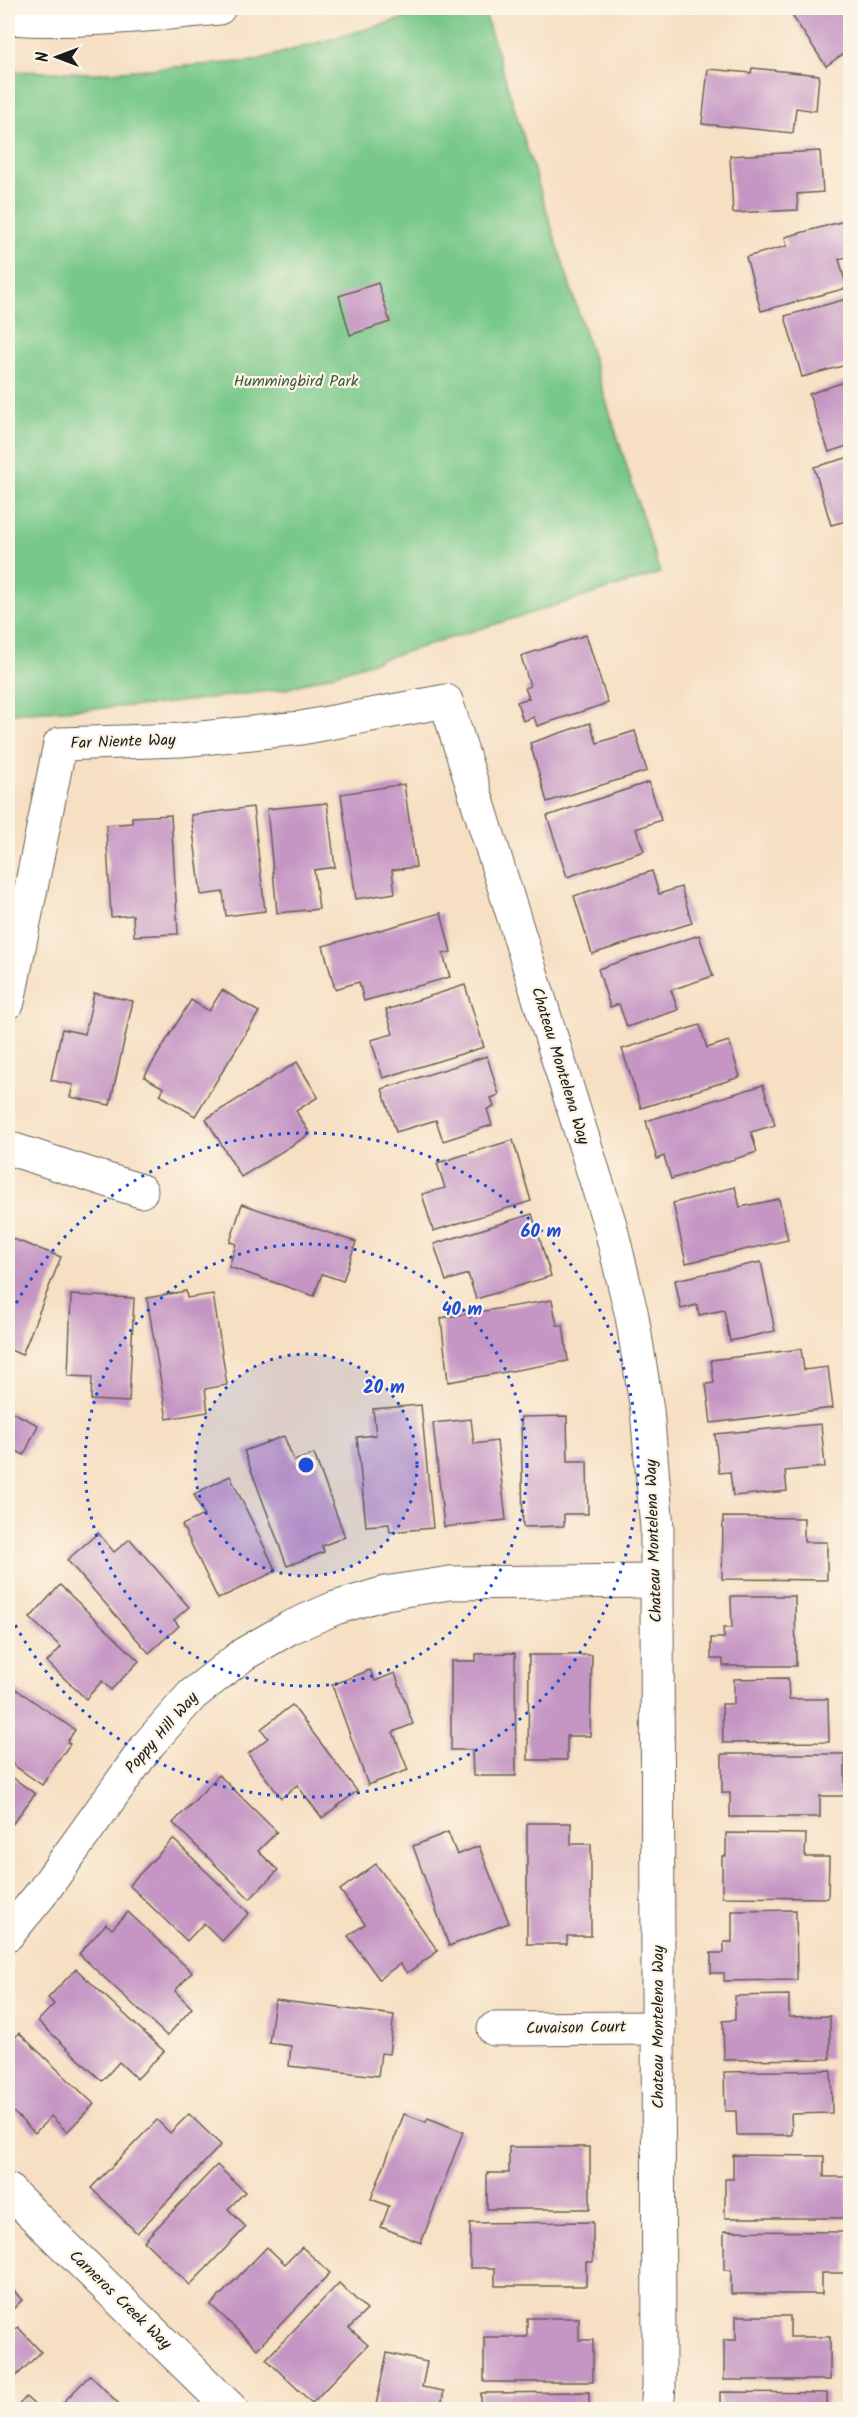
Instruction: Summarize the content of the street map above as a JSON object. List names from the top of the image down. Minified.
{"streets":{"street":["Far Niente Way","Chateau Montelena Way","Poppy Hill Way","Cuvaison Court","Carneros Creek Way"]},"crossings":[["Far Niente Way","Chateau Montelena Way"],["Chateau Montelena Way","Poppy Hill Way"],["Chateau Montelena Way","Cuvaison Court"]],"parks":["Hummingbird Park"],"north":"left","rings":["60 m","40 m","20 m"]}
